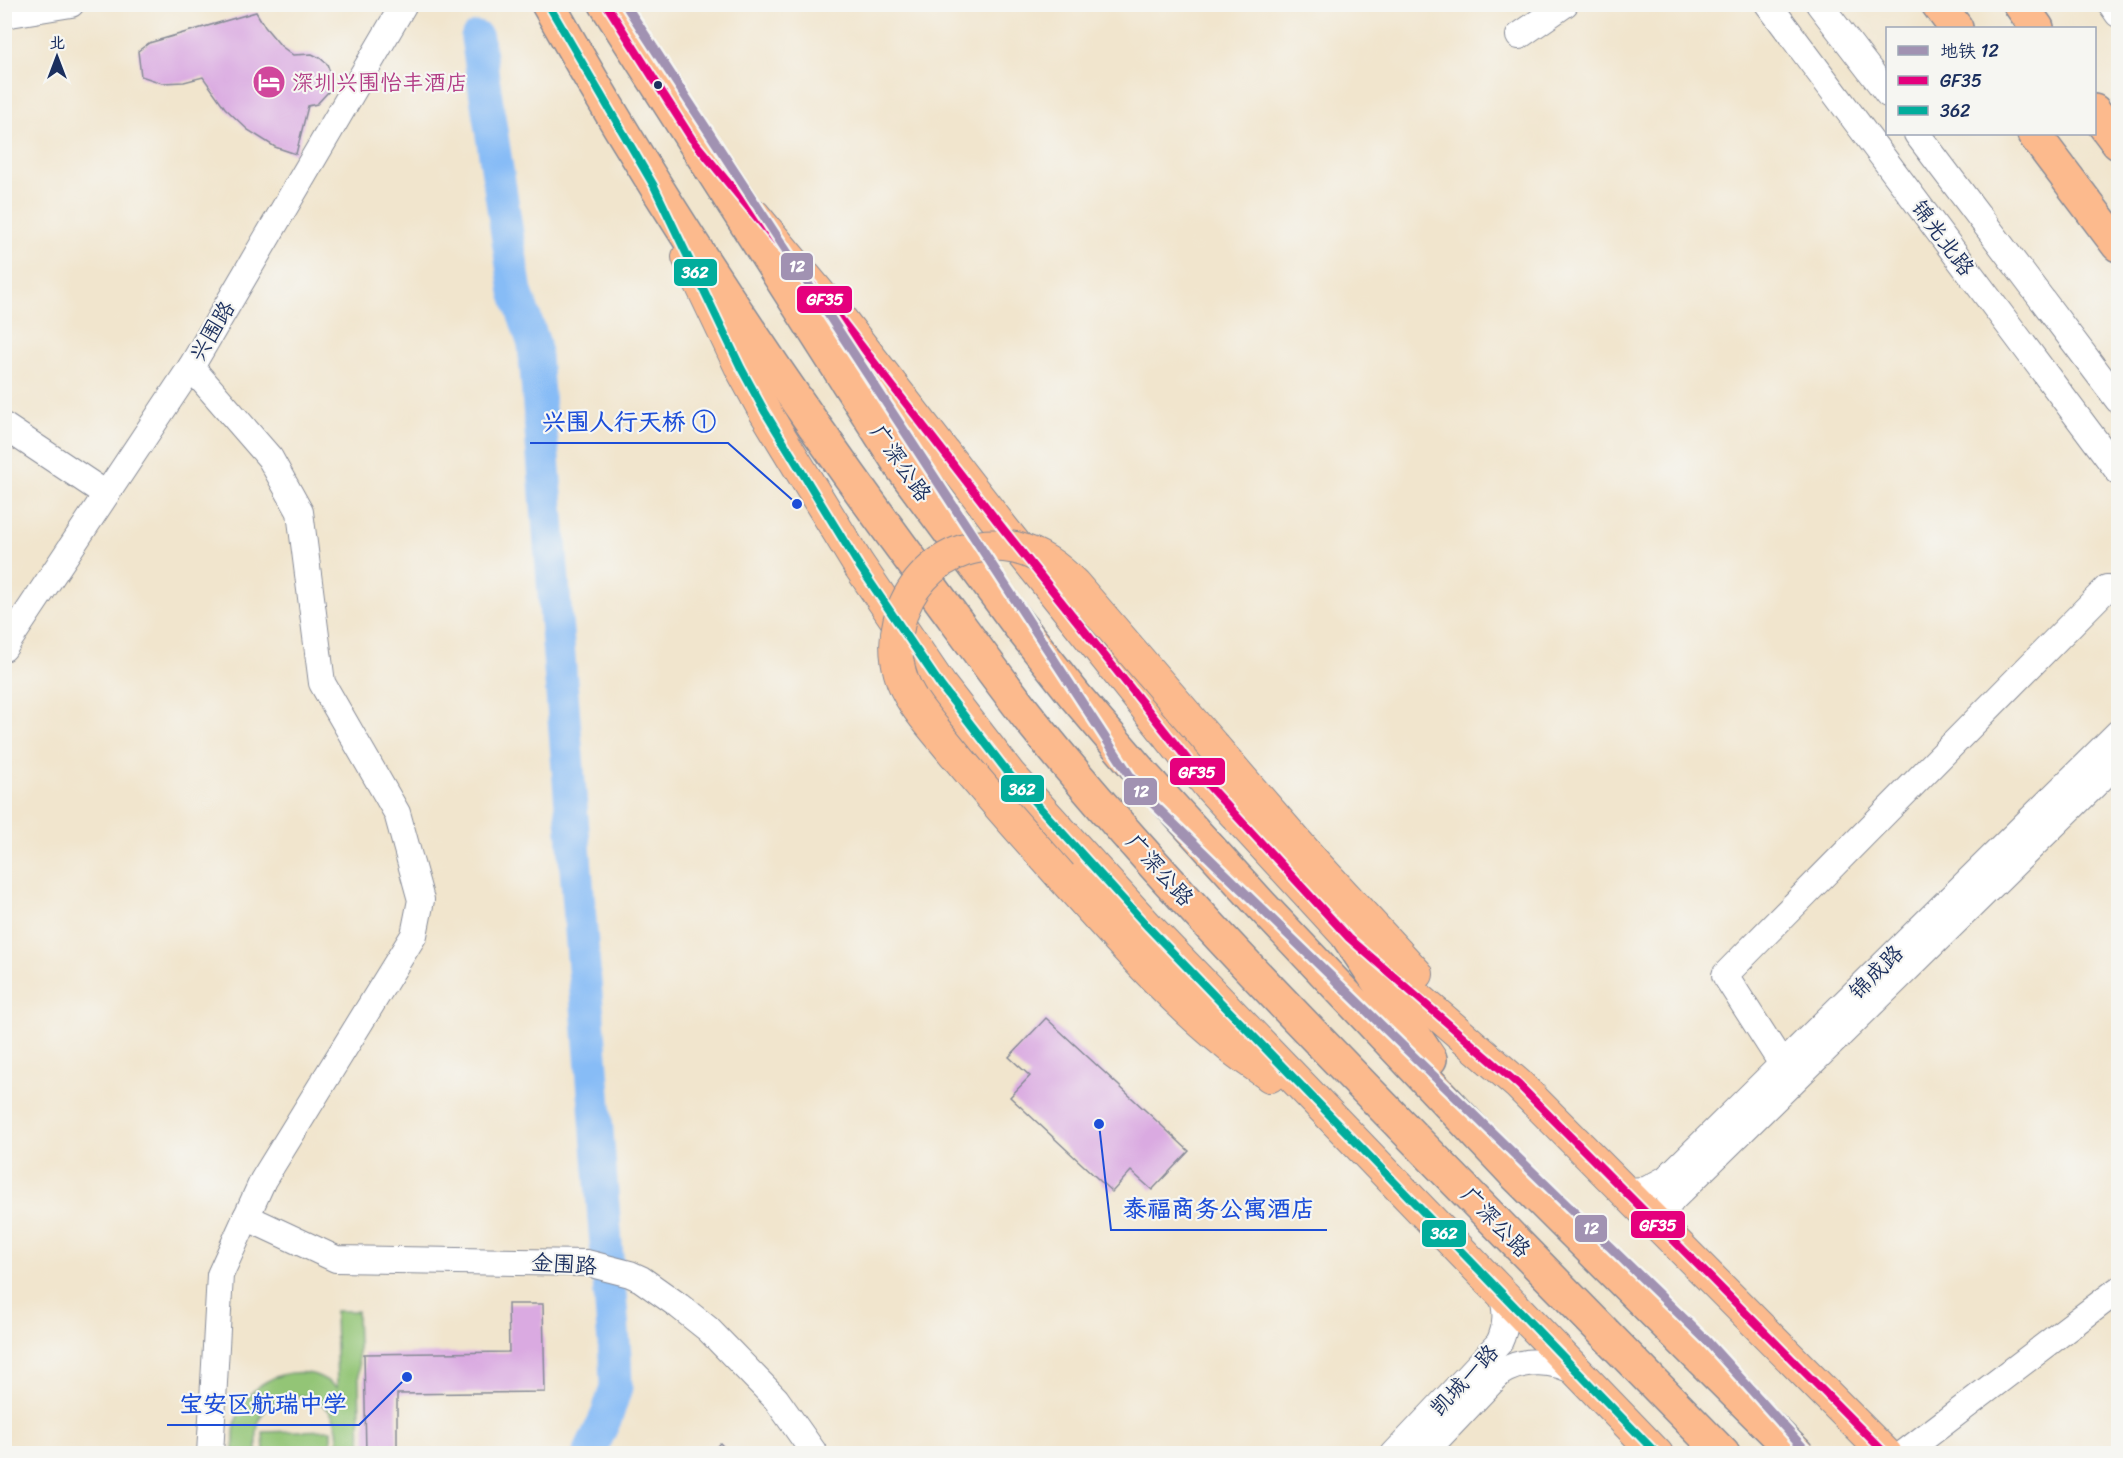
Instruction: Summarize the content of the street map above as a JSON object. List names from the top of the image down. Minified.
{"streets":{"highway":["广深公路"],"street":["锦光北路","兴围路","锦成路","金围路","凯城一路"]},"places":{"hotel":["深圳兴围怡丰酒店"],"other":["兴围人行天桥 ①","泰福商务公寓酒店","宝安区航瑞中学"]},"lines":["metro line 12","transit line GF35","transit line 362"],"legend":["地铁 12","GF35","362"],"north":"top"}
